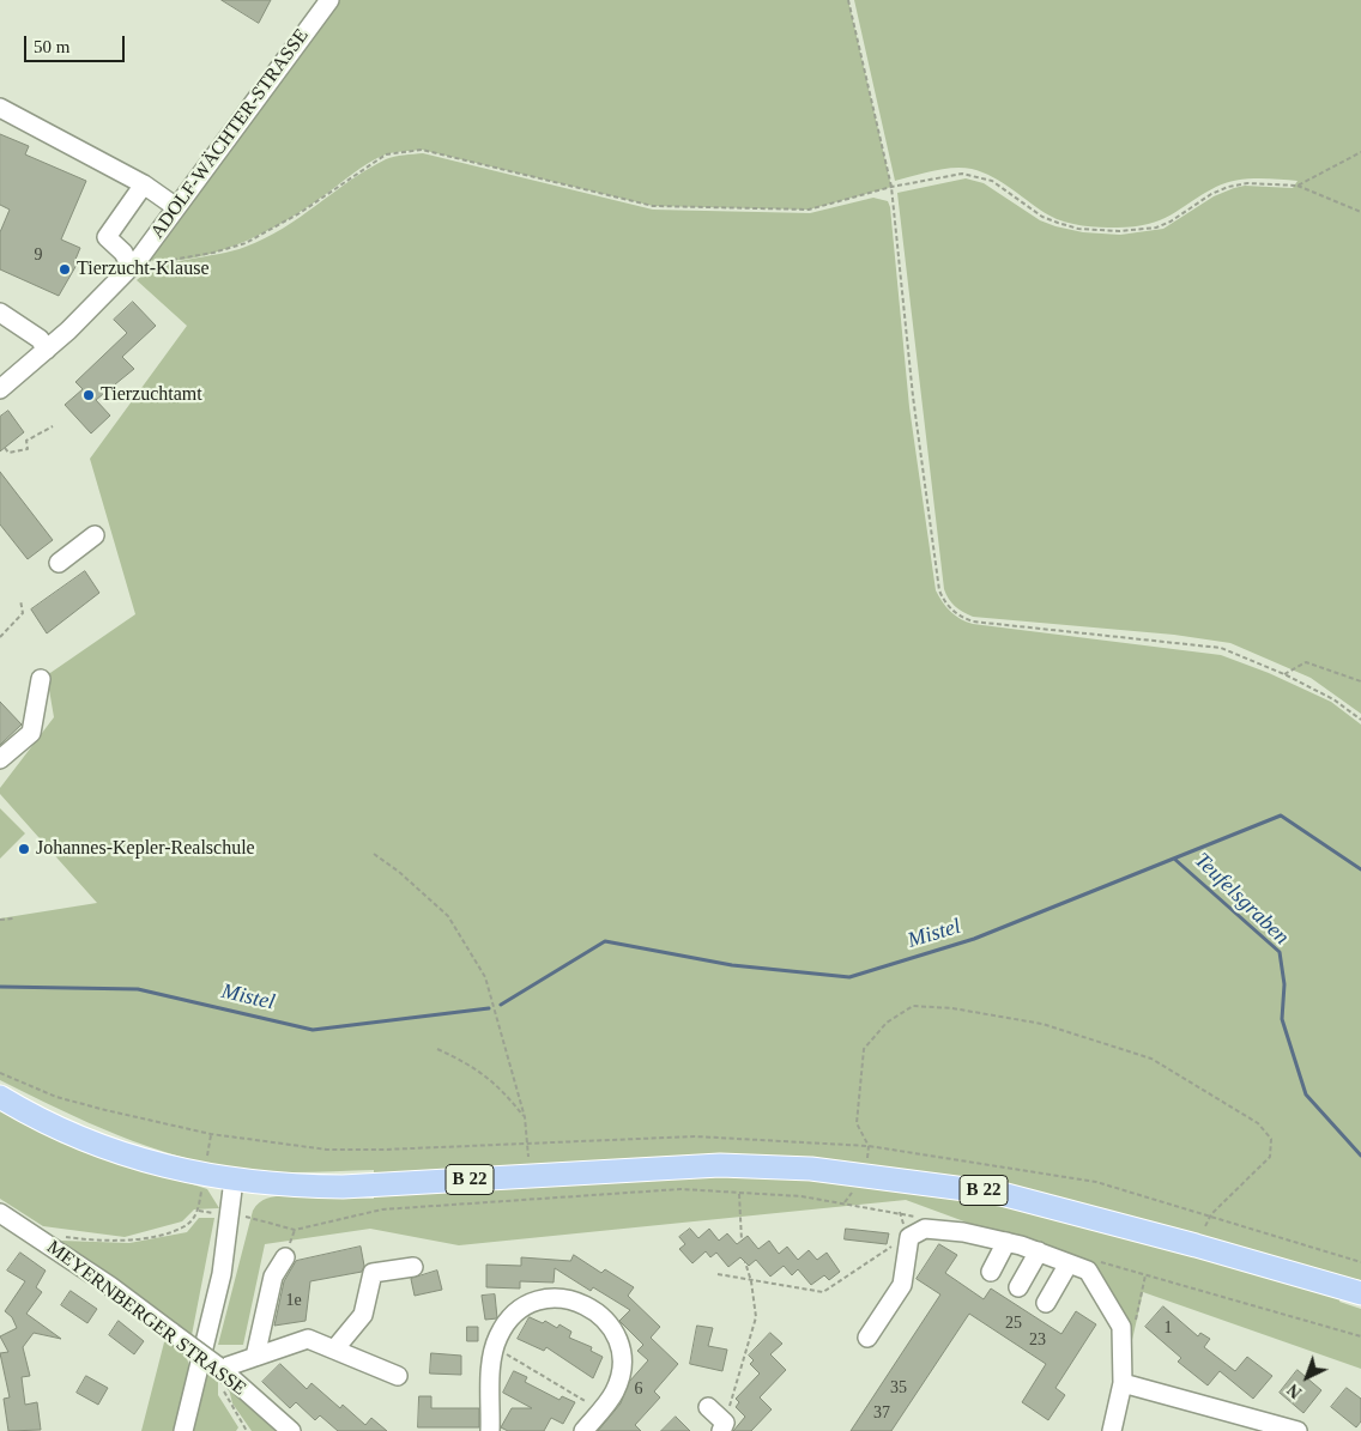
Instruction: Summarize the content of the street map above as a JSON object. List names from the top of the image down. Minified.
{"streets":{"main road":["B 22"],"street":["ADOLF-WÄCHTER-STRASSE","MEYERNBERGER STRASSE"]},"water":["Teufelsgraben","Mistel"],"places":["Tierzucht-Klause","Tierzuchtamt","Johannes-Kepler-Realschule"],"house_numbers":["9","1e","25","1","23","35","6","37"],"scale_bar":"50 m","north":"bottom left"}
